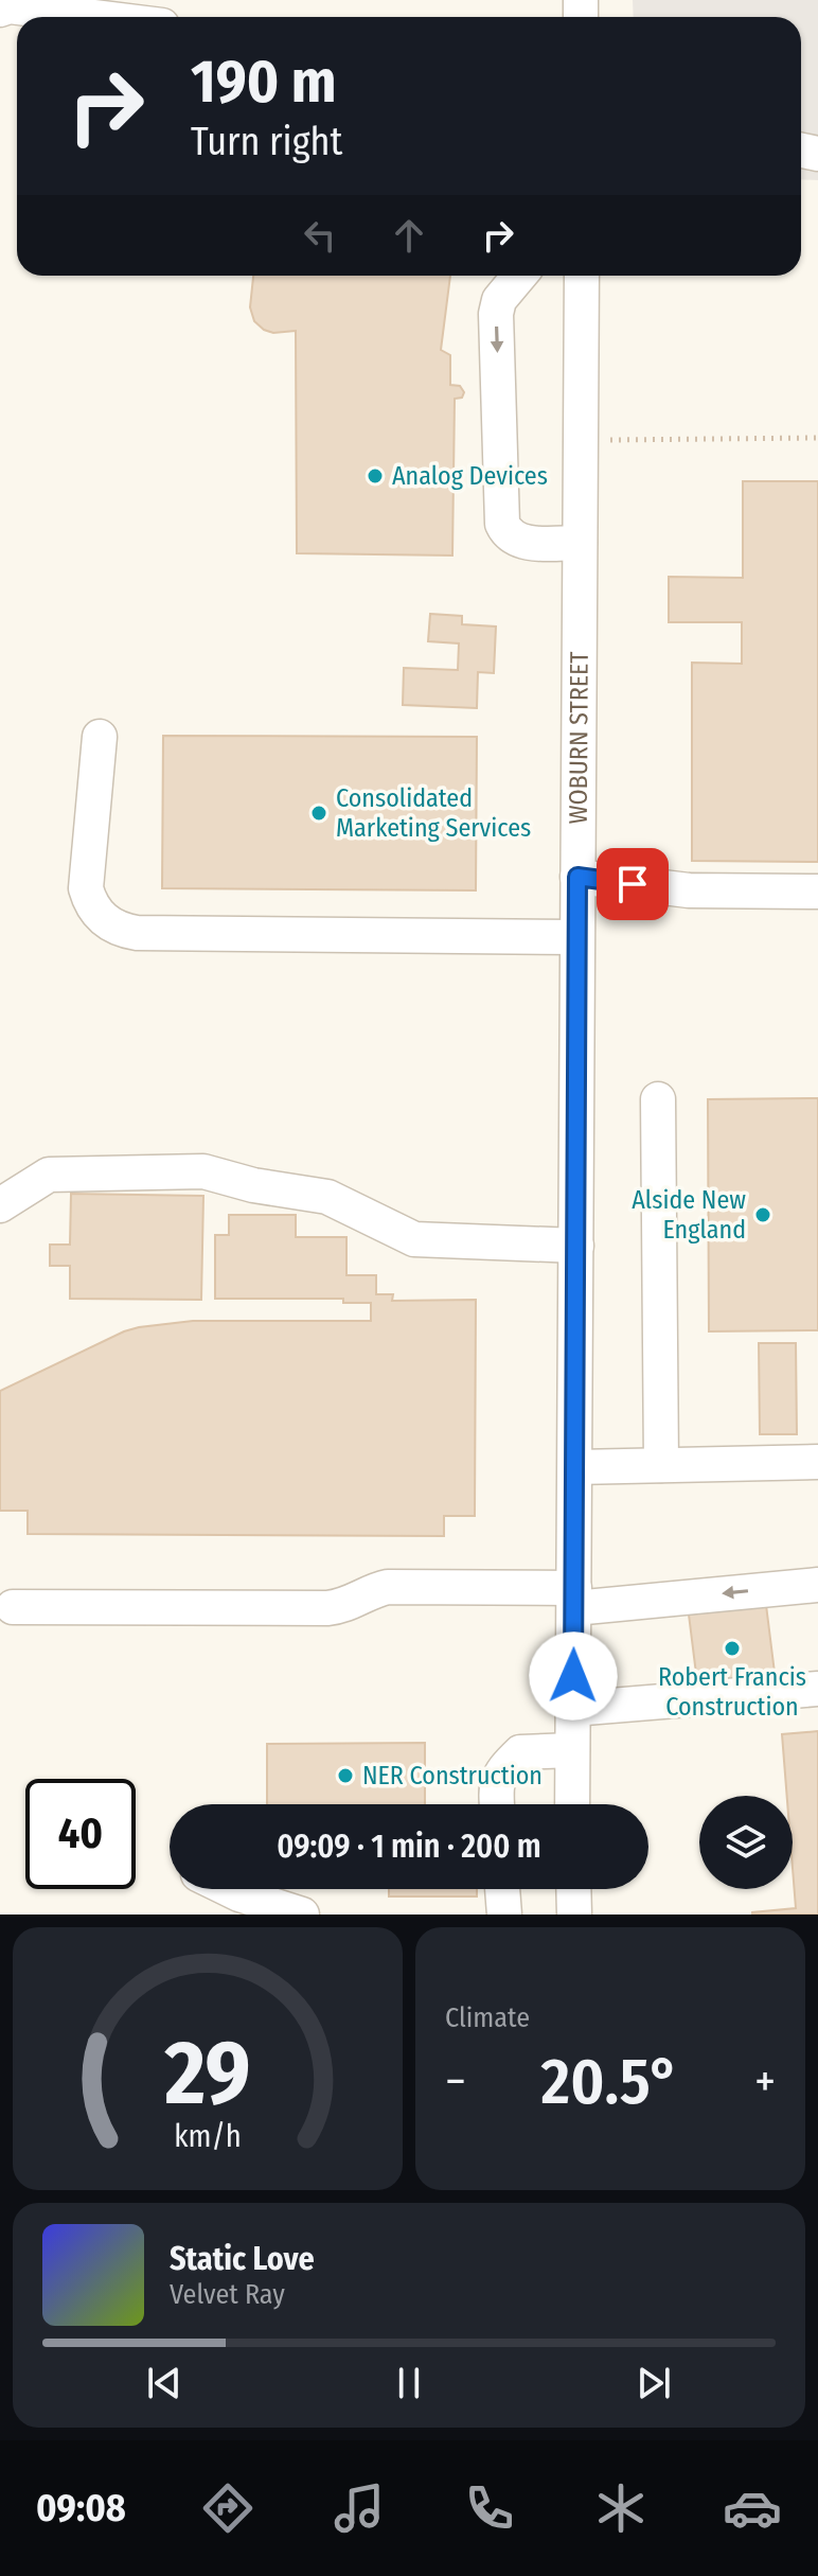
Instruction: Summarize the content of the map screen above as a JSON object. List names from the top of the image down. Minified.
{"streets":{"street":["WOBURN STREET"]},"places":["Analog Devices","Consolidated Marketing Services","Alside New England","Robert Francis Construction","NER Construction"],"page":{"turn":["190 m","Turn right"],"limit":"40","trip":"09:09 · 1 min · 200 m","tile":"Climate","heat":["−","20.5°","+"],"song":["Static Love","Velvet Ray"],"tabs":"09:08","gauge":["29","km/h"]}}
